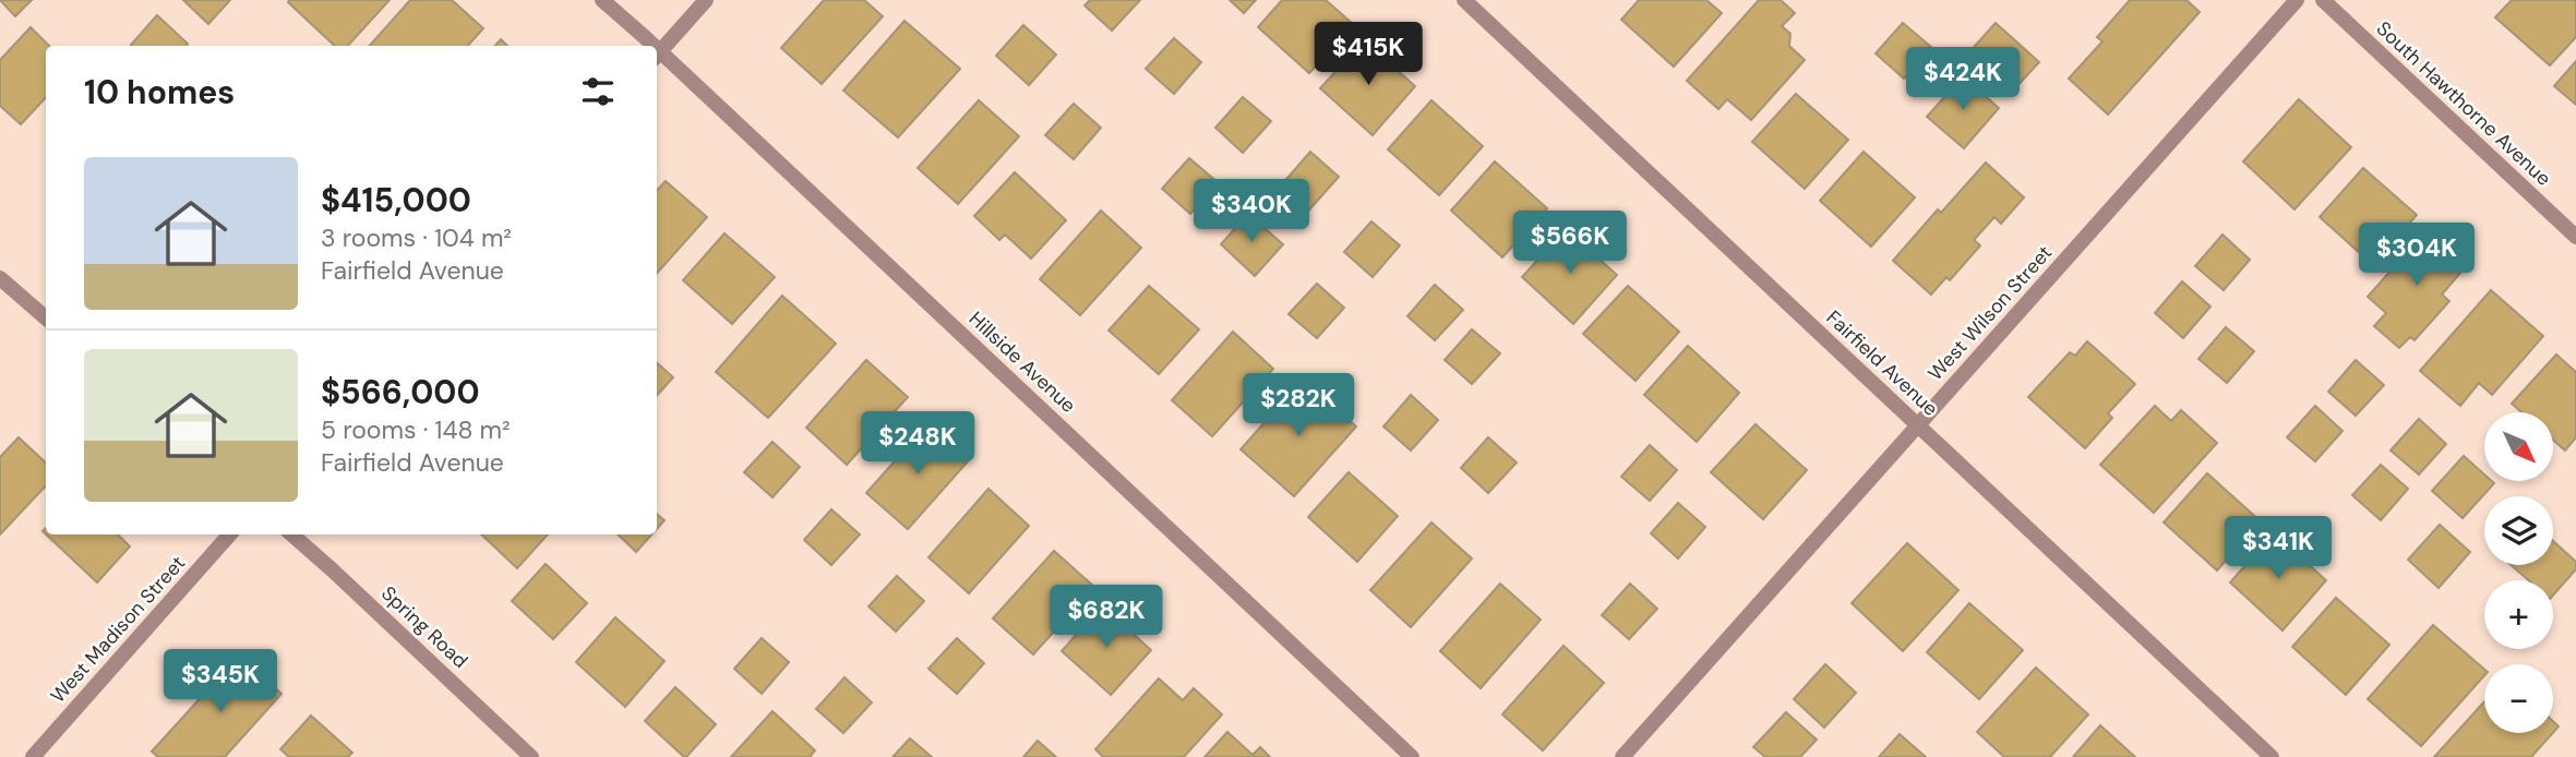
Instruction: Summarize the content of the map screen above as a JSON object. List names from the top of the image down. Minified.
{"streets":{"street":["South Hawthorne Avenue","West Wilson Street","Hillside Avenue","Fairfield Avenue","Spring Road","West Madison Street"]},"crossings":[["West Wilson Street","Fairfield Avenue"]],"north":"bottom right","page":{"price":["$415K","$424K","$340K","$566K","$304K","$282K","$248K","$341K","$682K","$345K"],"heading":"10 homes","list":[{"name":"$415,000","note":"3 rooms · 104 m² · Fairfield Avenue"},{"name":"$566,000","note":"5 rooms · 148 m² · Fairfield Avenue"}],"map_buttons":["+","−"]}}
